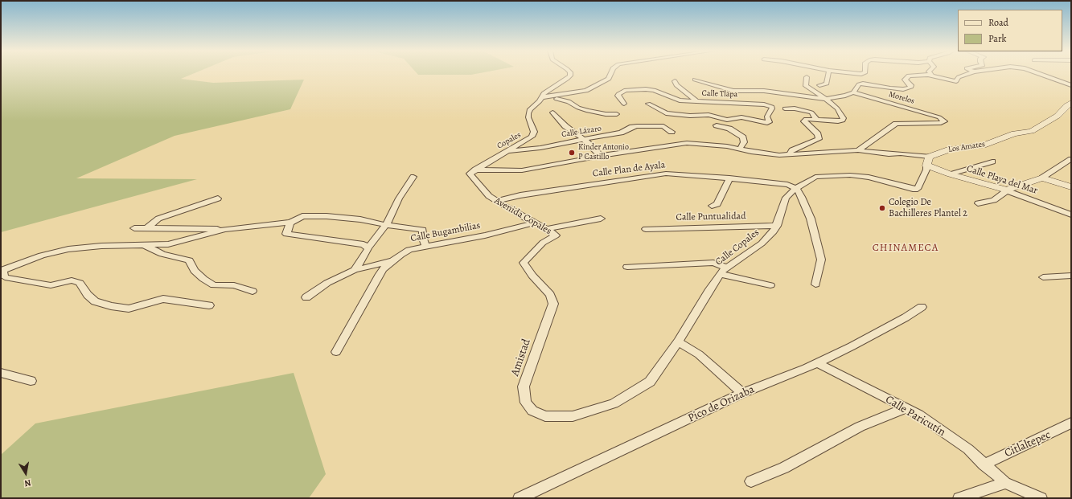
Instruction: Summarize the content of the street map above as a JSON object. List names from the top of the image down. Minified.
{"streets":{"street":["Calle Tlapa","Morelos","Calle Lázaro","Copales","Los Amates","Calle Plan de Ayala","Calle Playa del Mar","Avenida Copales","Calle Puntualidad","Calle Bugambilias","Calle Copales","Amistad","Pico de Orizaba","Calle Paricutín","Citlaltepec"]},"crossings":[["Calle Lázaro","Copales"],["Copales","Avenida Copales"],["Calle Plan de Ayala","Avenida Copales"],["Calle Plan de Ayala","Calle Copales"],["Avenida Copales","Calle Bugambilias"],["Avenida Copales","Amistad"],["Calle Puntualidad","Calle Copales"],["Calle Copales","Amistad"],["Pico de Orizaba","Calle Paricutín"],["Calle Paricutín","Citlaltepec"]],"districts":["CHINAMECA"],"places":["Kinder Antonio P Castillo","Colegio De Bachilleres Plantel 2"],"legend":["Road","Park"],"north":"bottom"}
